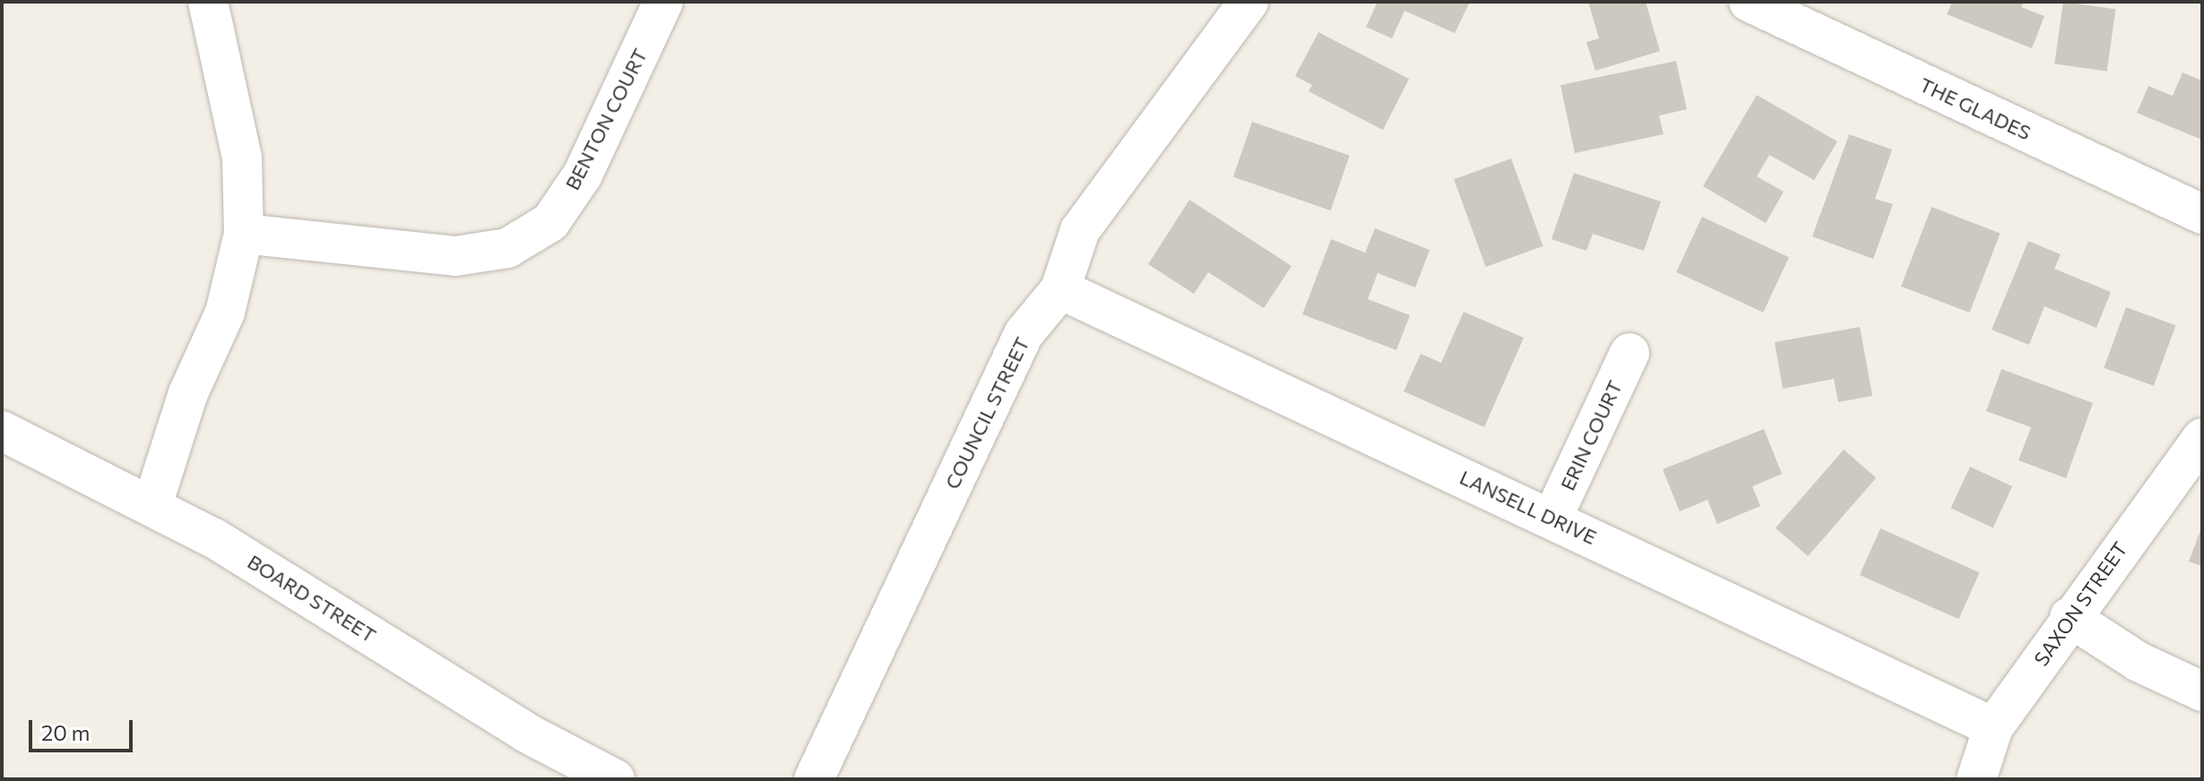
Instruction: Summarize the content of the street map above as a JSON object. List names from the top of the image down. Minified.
{"streets":{"street":["THE GLADES","BENTON COURT","COUNCIL STREET","ERIN COURT","LANSELL DRIVE","BOARD STREET","SAXON STREET"]},"crossings":[["COUNCIL STREET","LANSELL DRIVE"],["ERIN COURT","LANSELL DRIVE"],["LANSELL DRIVE","SAXON STREET"]],"scale_bar":"20 m"}
